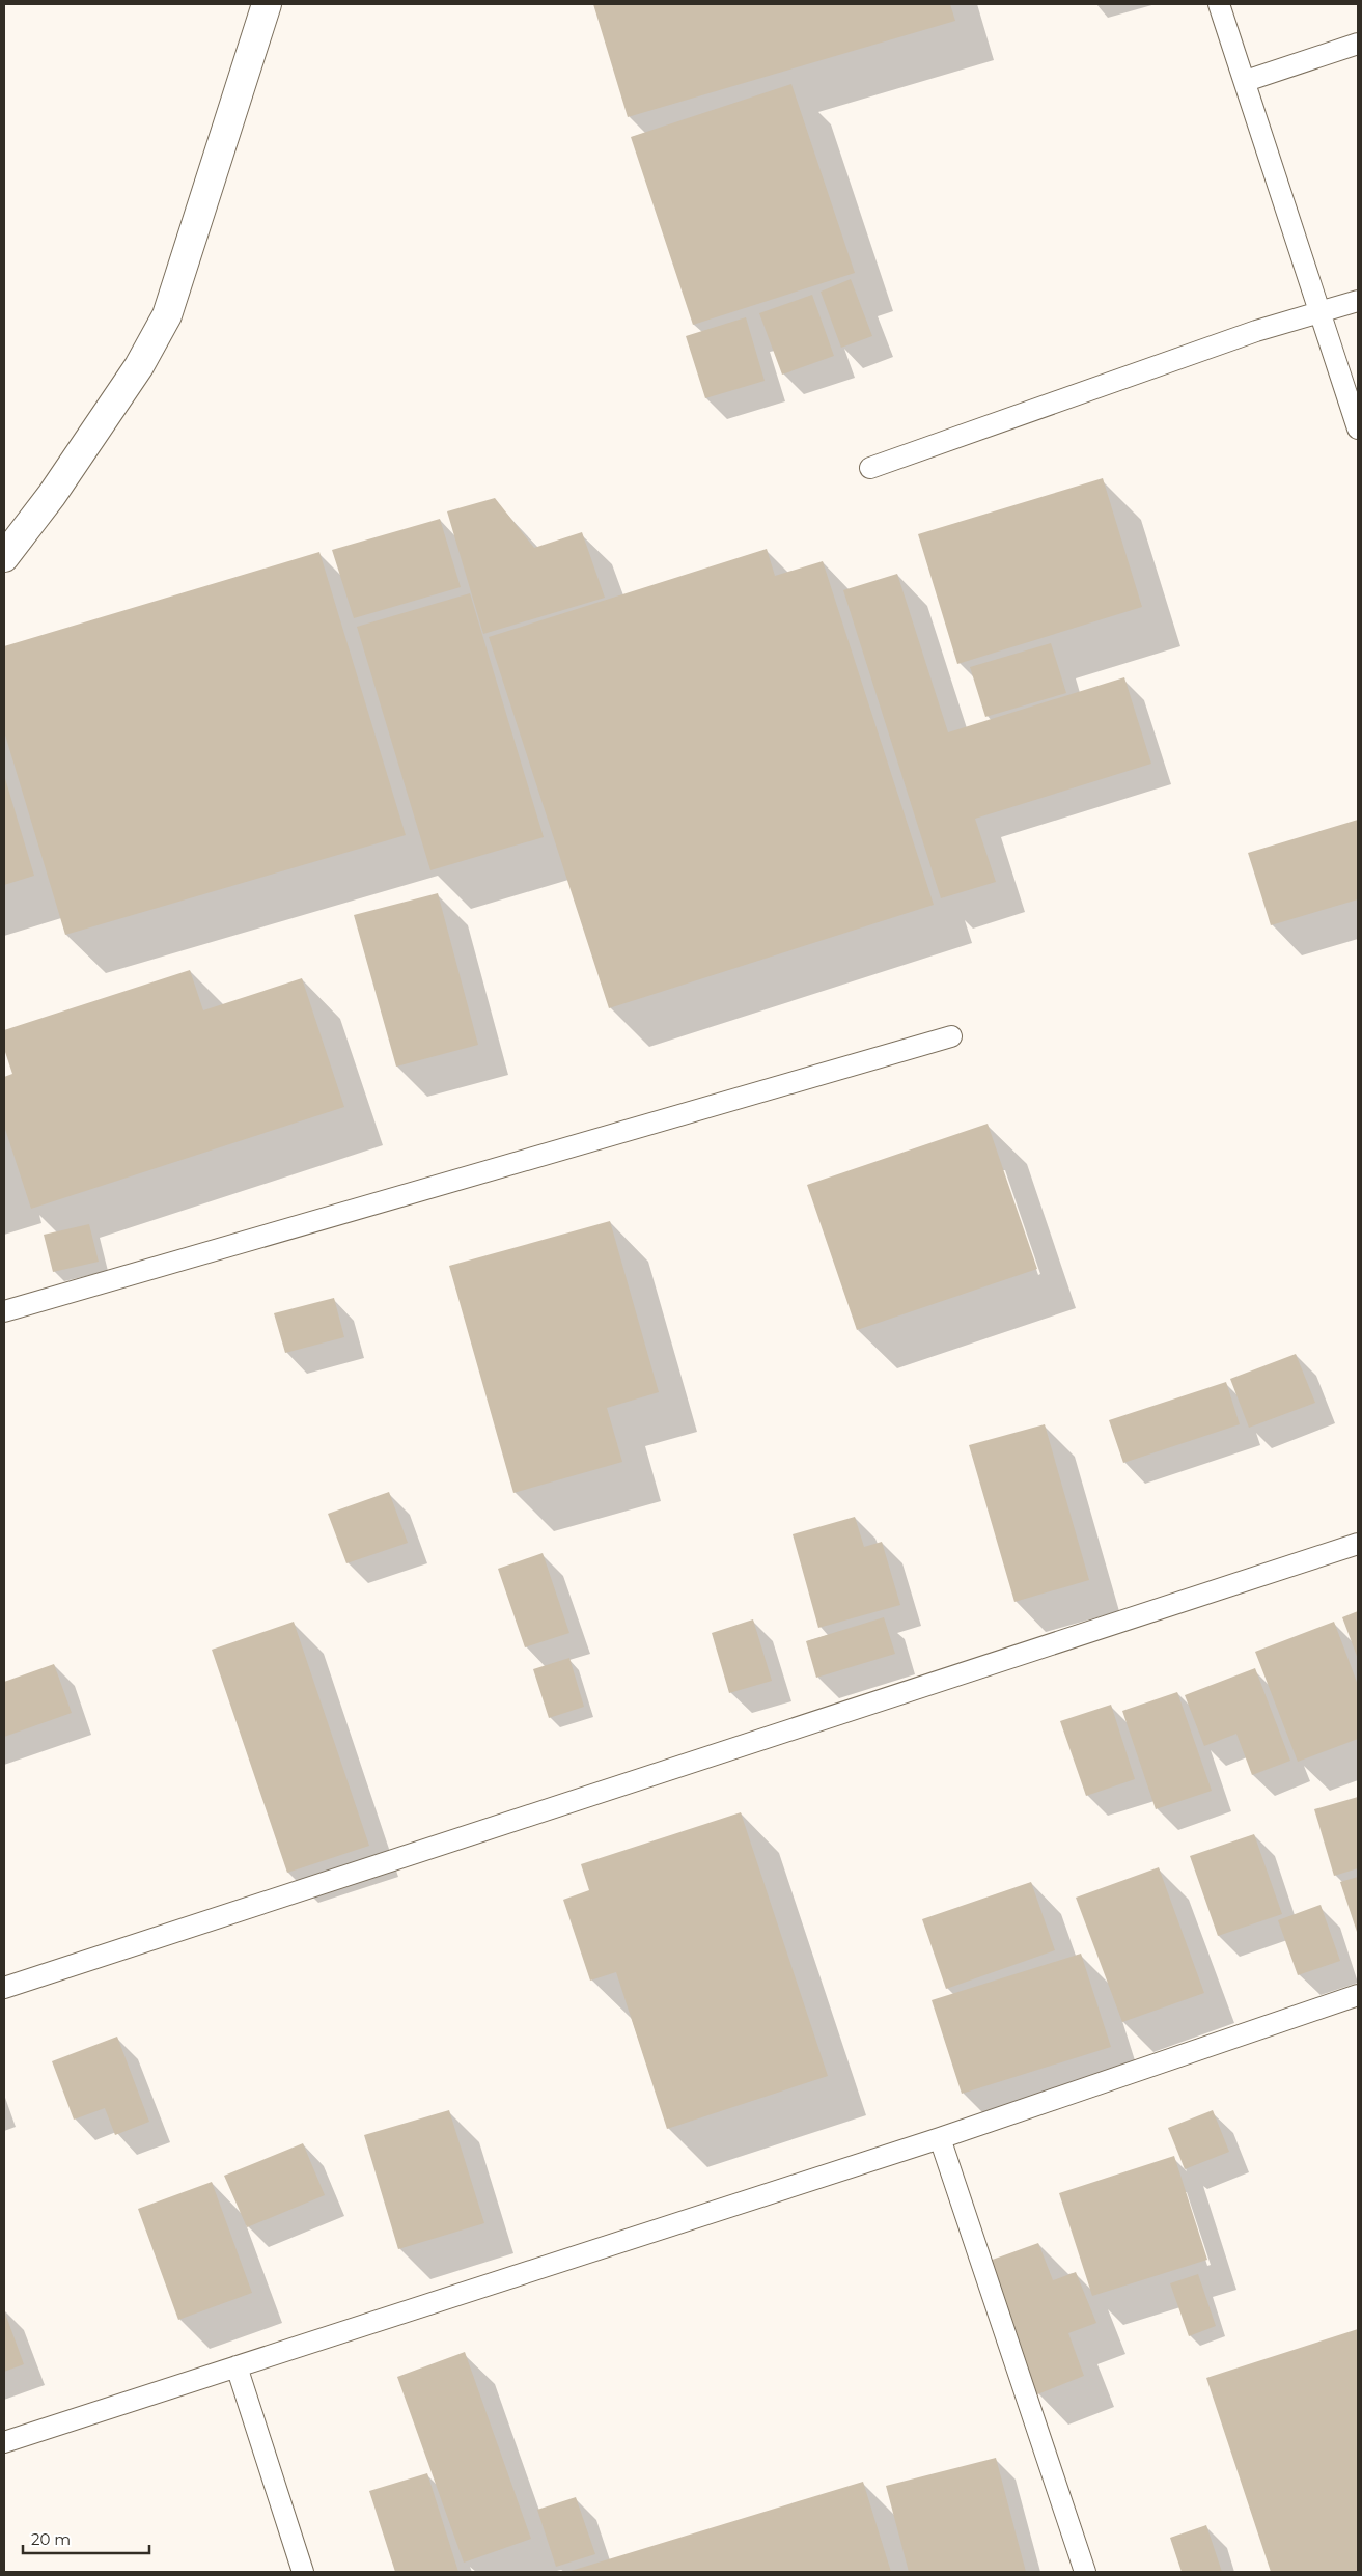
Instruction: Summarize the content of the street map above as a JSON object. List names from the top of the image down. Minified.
{"scale_bar":"20 m"}
